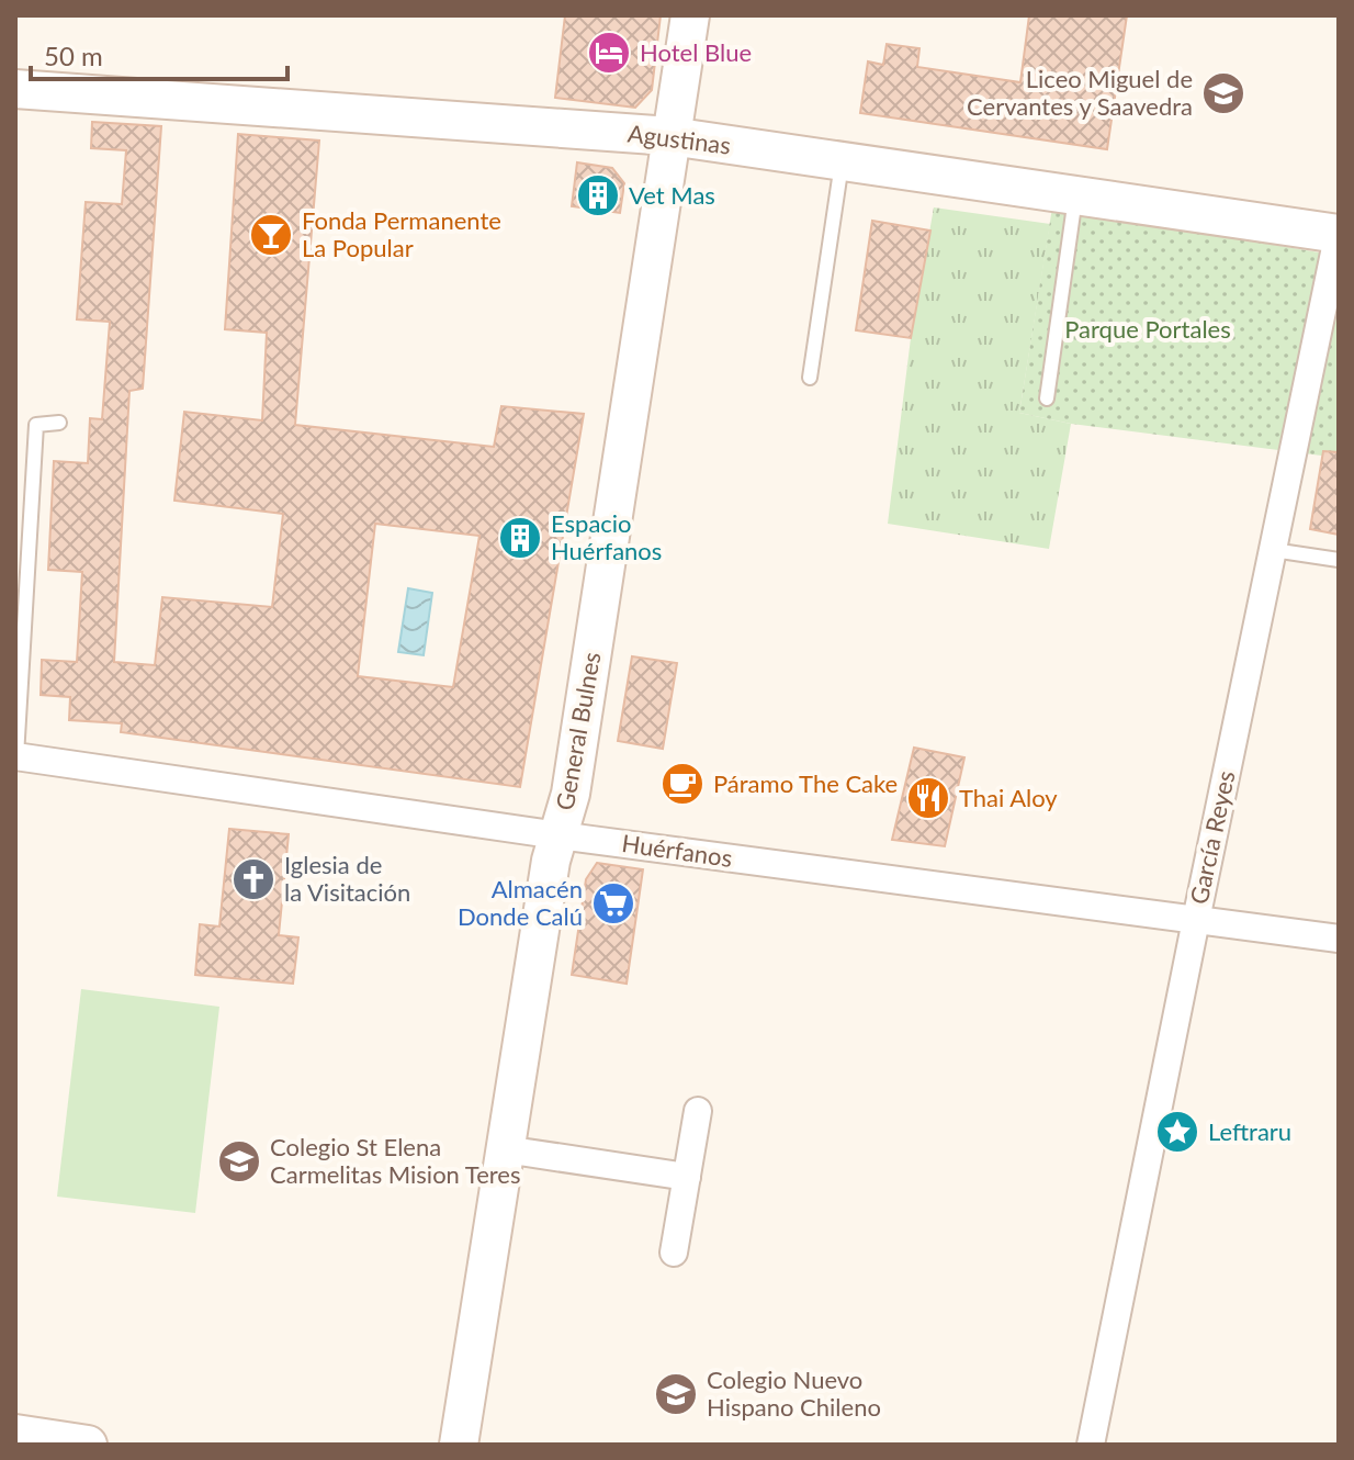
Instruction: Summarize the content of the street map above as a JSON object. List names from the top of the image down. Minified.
{"streets":{"street":["Agustinas","General Bulnes","García Reyes","Huérfanos"]},"crossings":[["Agustinas","General Bulnes"],["Agustinas","García Reyes"],["General Bulnes","Huérfanos"],["García Reyes","Huérfanos"]],"parks":["Parque Portales"],"places":{"hotel":["Hotel Blue"],"school or university":["Liceo Miguel de Cervantes y Saavedra","Colegio St Elena Carmelitas Mision Teres","Colegio Nuevo Hispano Chileno"],"building":["Vet Mas","Espacio Huérfanos"],"bar":["Fonda Permanente La Popular"],"cafe":["Páramo The Cake"],"restaurant":["Thai Aloy"],"church":["Iglesia de la Visitación"],"supermarket":["Almacén Donde Calú"],"place":["Leftraru"]},"scale_bar":"50 m"}
